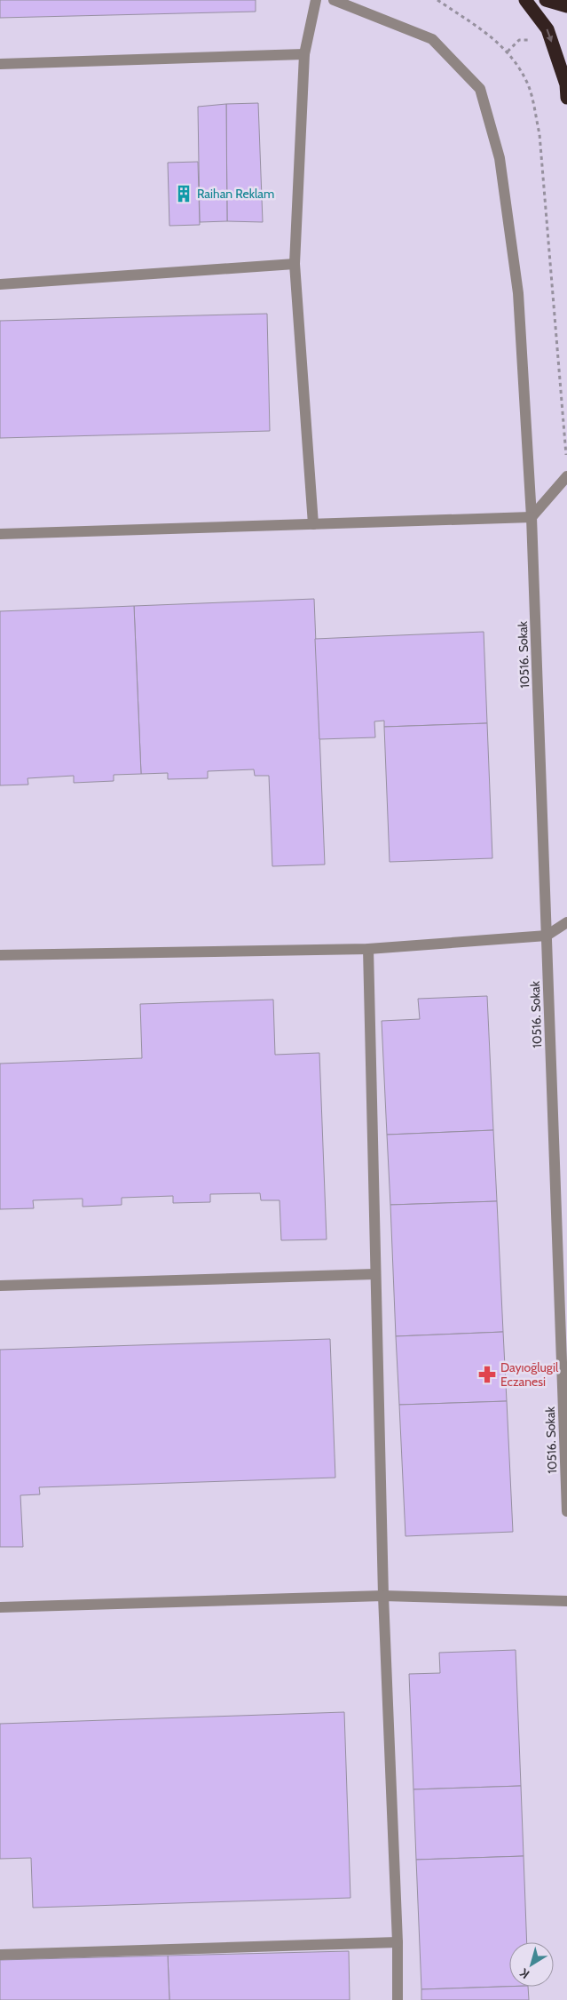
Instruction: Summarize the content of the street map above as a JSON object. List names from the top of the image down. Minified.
{"streets":{"street":["10516. Sokak"]},"places":{"building":["Raihan Reklam"],"pharmacy":["Dayıoğlugil Eczanesi"]},"north":"bottom left"}
